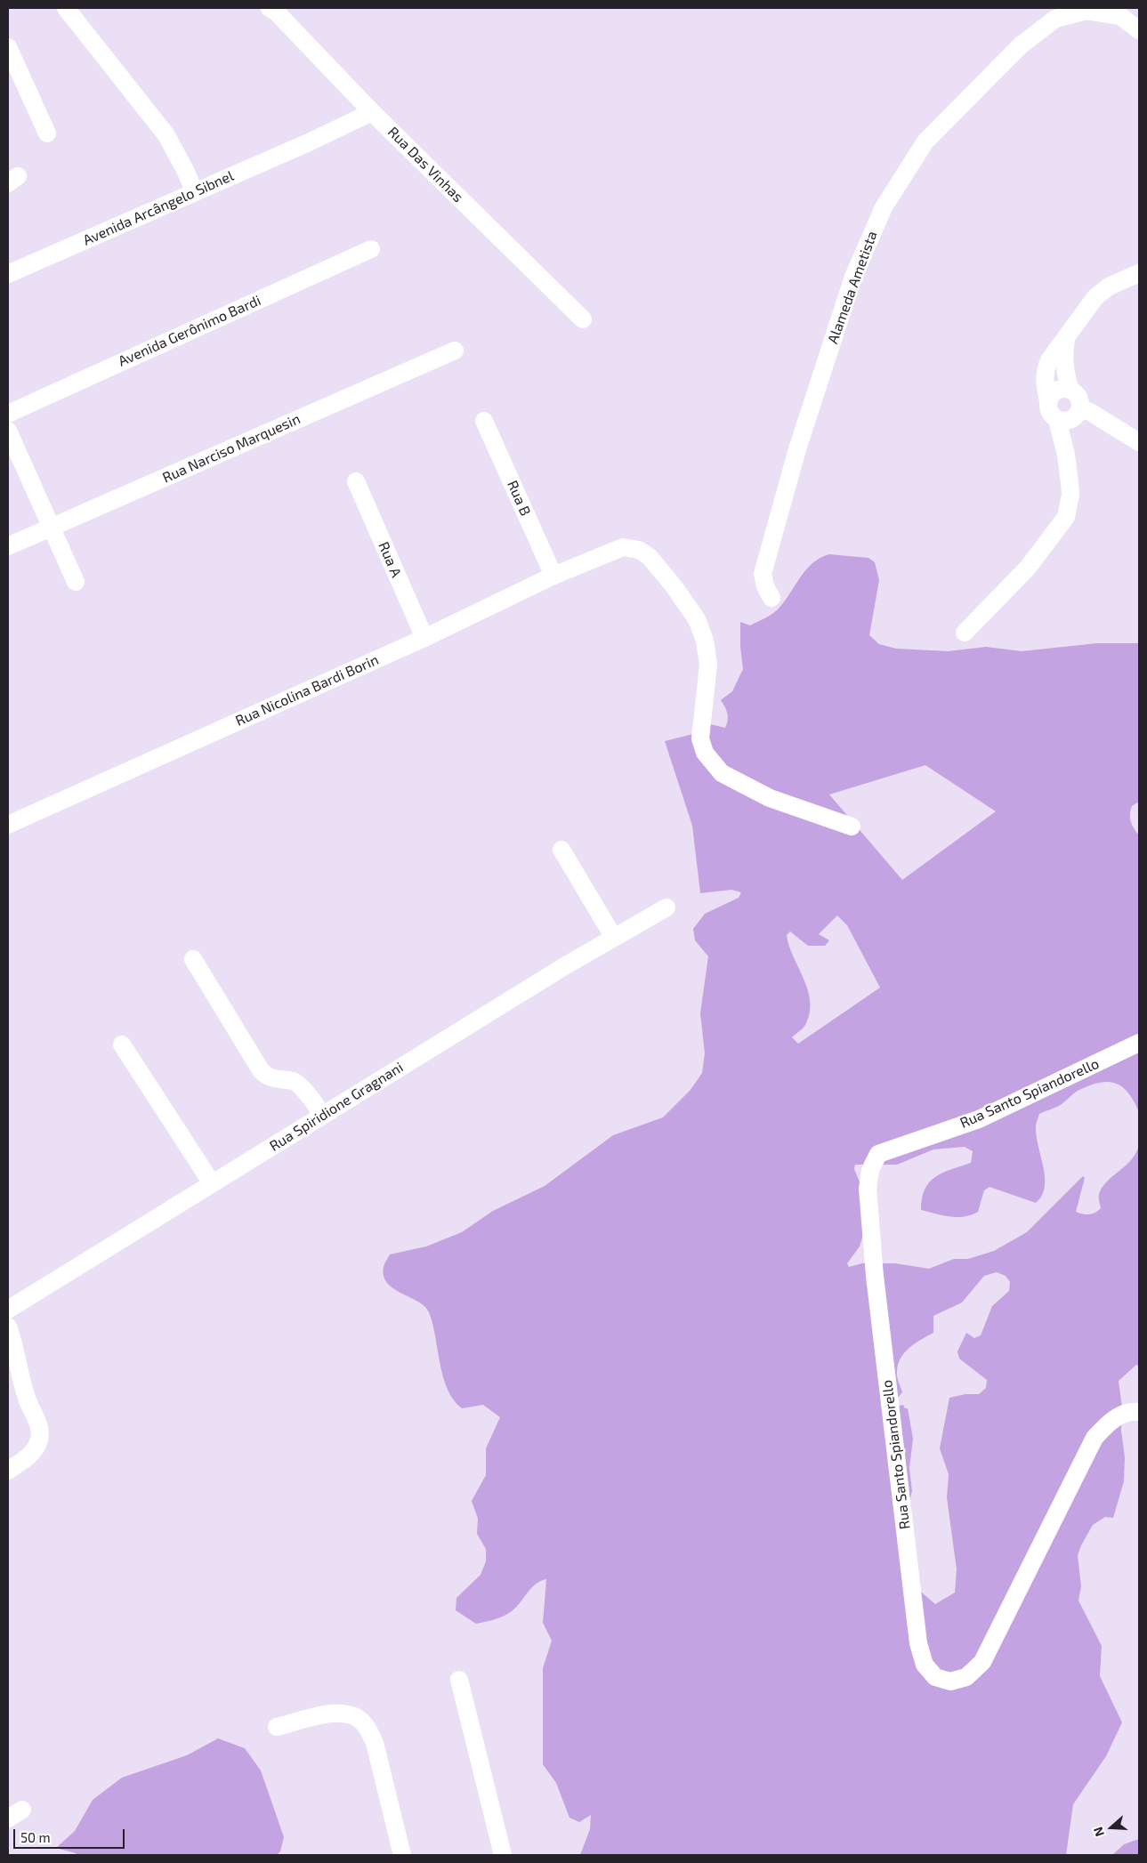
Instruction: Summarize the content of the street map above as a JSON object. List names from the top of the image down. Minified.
{"streets":{"street":["Rua Das Vinhas","Avenida Arcângelo Sibnel","Alameda Ametista","Avenida Gerônimo Bardi","Rua Narciso Marquesin","Rua B","Rua A","Rua Nicolina Bardi Borin","Rua Santo Spiandorello","Rua Spiridione Gragnani"]},"crossings":[["Rua Das Vinhas","Avenida Arcângelo Sibnel"],["Rua B","Rua Nicolina Bardi Borin"],["Rua A","Rua Nicolina Bardi Borin"]],"scale_bar":"50 m","north":"left"}
